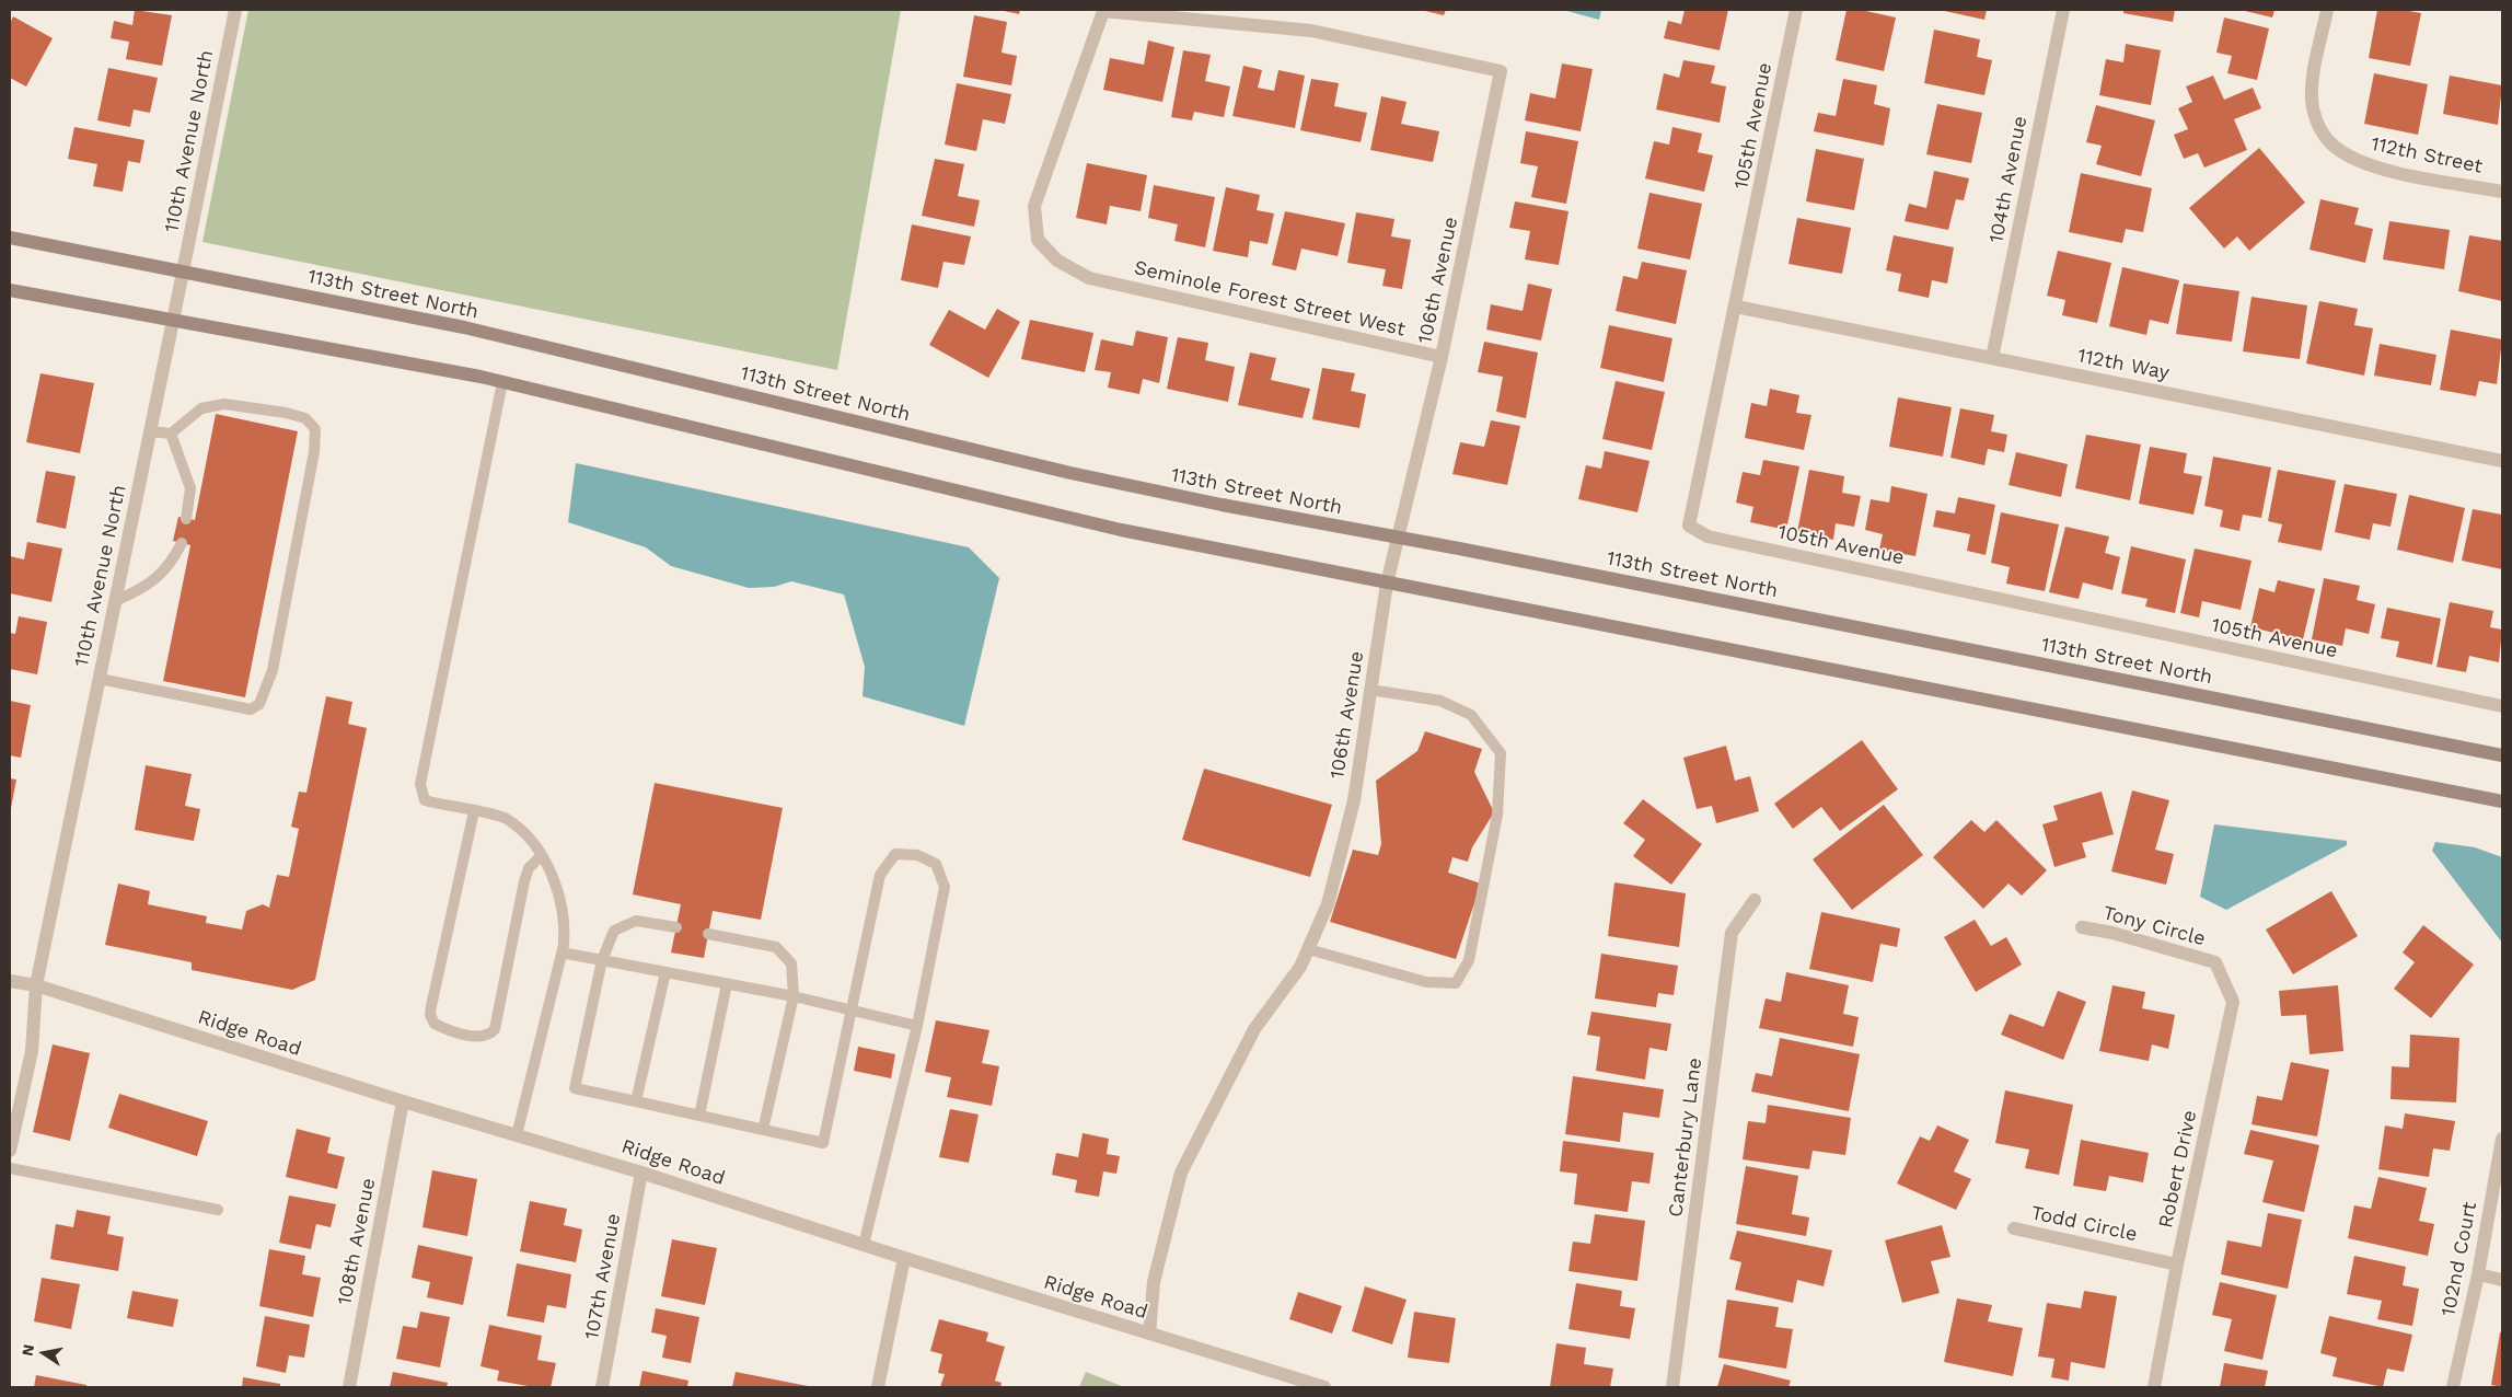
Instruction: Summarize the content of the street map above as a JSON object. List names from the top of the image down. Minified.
{"streets":{"main road":["113th Street North"],"street":["105th Avenue","110th Avenue North","112th Street","104th Avenue","106th Avenue","Seminole Forest Street West","112th Way","Tony Circle","Ridge Road","Canterbury Lane","Robert Drive","Todd Circle","108th Avenue","102nd Court","107th Avenue"]},"crossings":[["105th Avenue","112th Way"],["110th Avenue North","113th Street North"],["110th Avenue North","Ridge Road"],["104th Avenue","112th Way"],["106th Avenue","113th Street North"],["106th Avenue","Seminole Forest Street West"],["106th Avenue","Ridge Road"],["Tony Circle","Robert Drive"],["Ridge Road","108th Avenue"],["Ridge Road","107th Avenue"],["Robert Drive","Todd Circle"]],"north":"left"}
